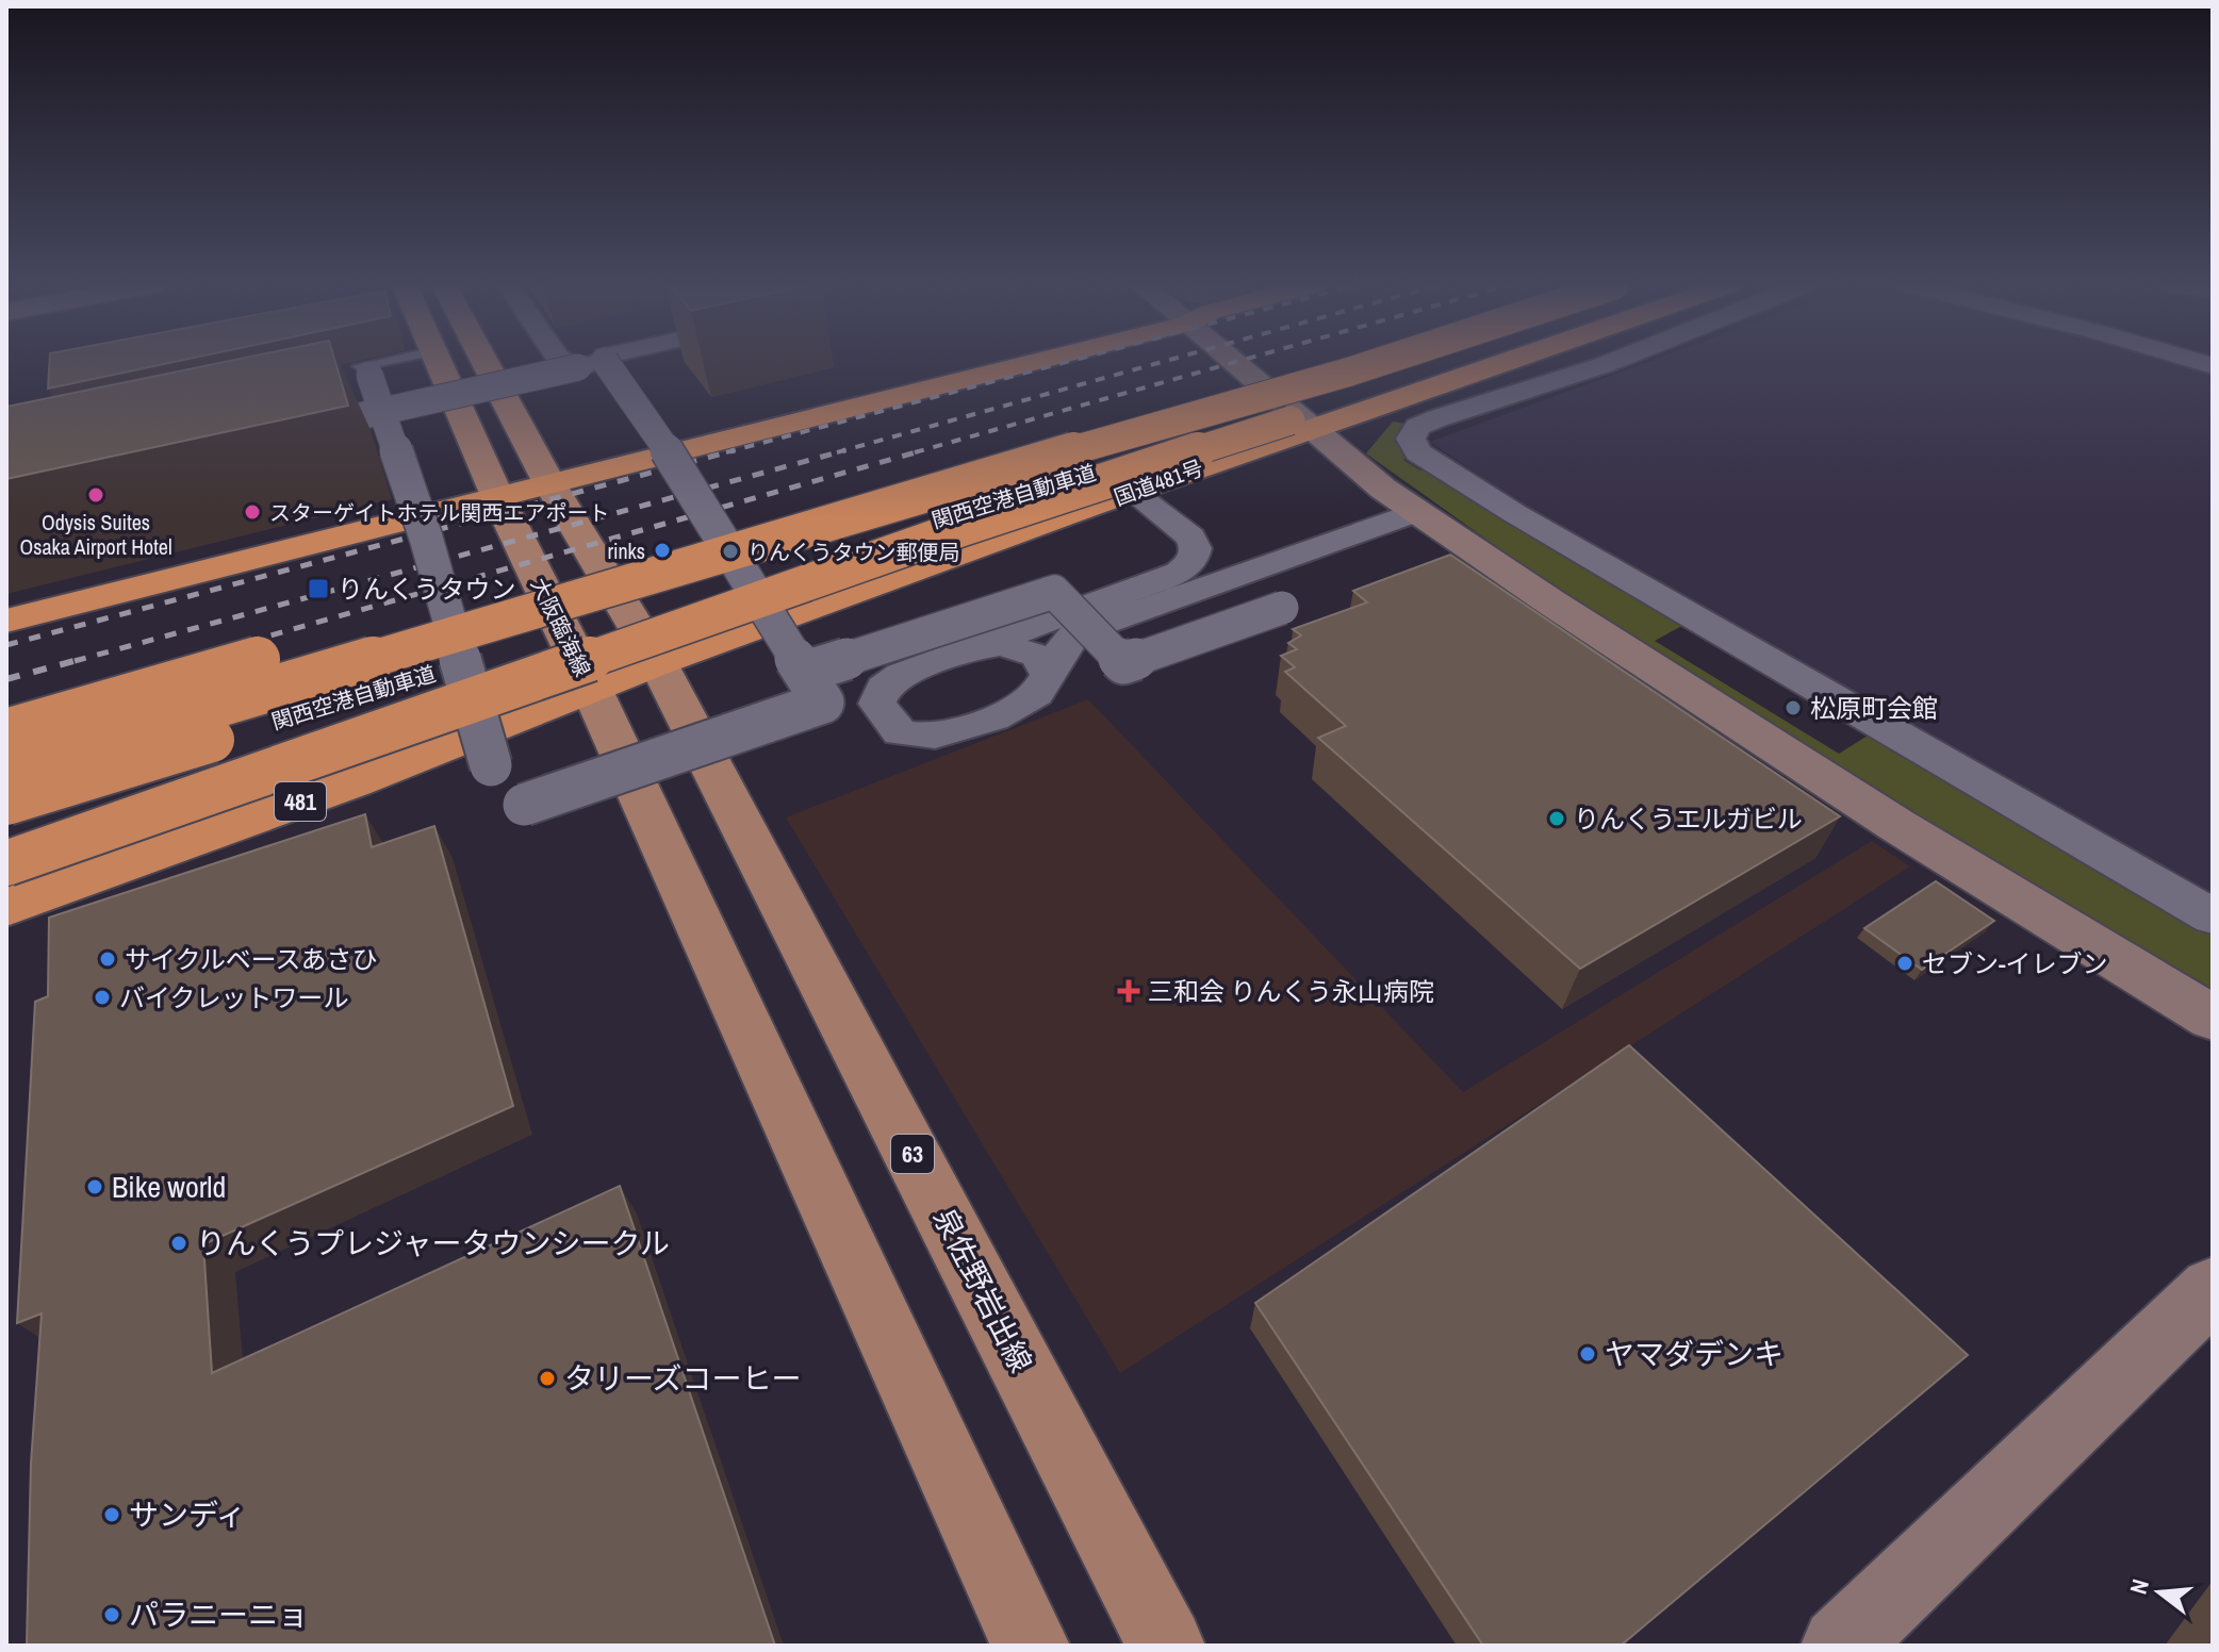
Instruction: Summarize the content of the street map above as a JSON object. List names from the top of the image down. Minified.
{"streets":{"highway":["国道481号","関西空港自動車道","481"],"main road":["大阪臨海線","63","泉佐野岩出線"]},"crossings":[["国道481号","大阪臨海線"],["国道481号","481"],["国道481号","泉佐野岩出線"],["大阪臨海線","481"]],"places":{"other":["Odysis Suites Osaka Airport Hotel","スターゲイトホテル関西エアポート","rinks","りんくうタウン郵便局","松原町会館","りんくうエルガビル","サイクルベースあさひ","セブン-イレブン","バイクレットワール","Bike world","りんくうプレジャータウンシークル","ヤマダデンキ","タリーズコーヒー","サンディ","パラニーニョ"],"transit":["りんくうタウン"],"health":["三和会 りんくう永山病院"]},"north":"left"}
